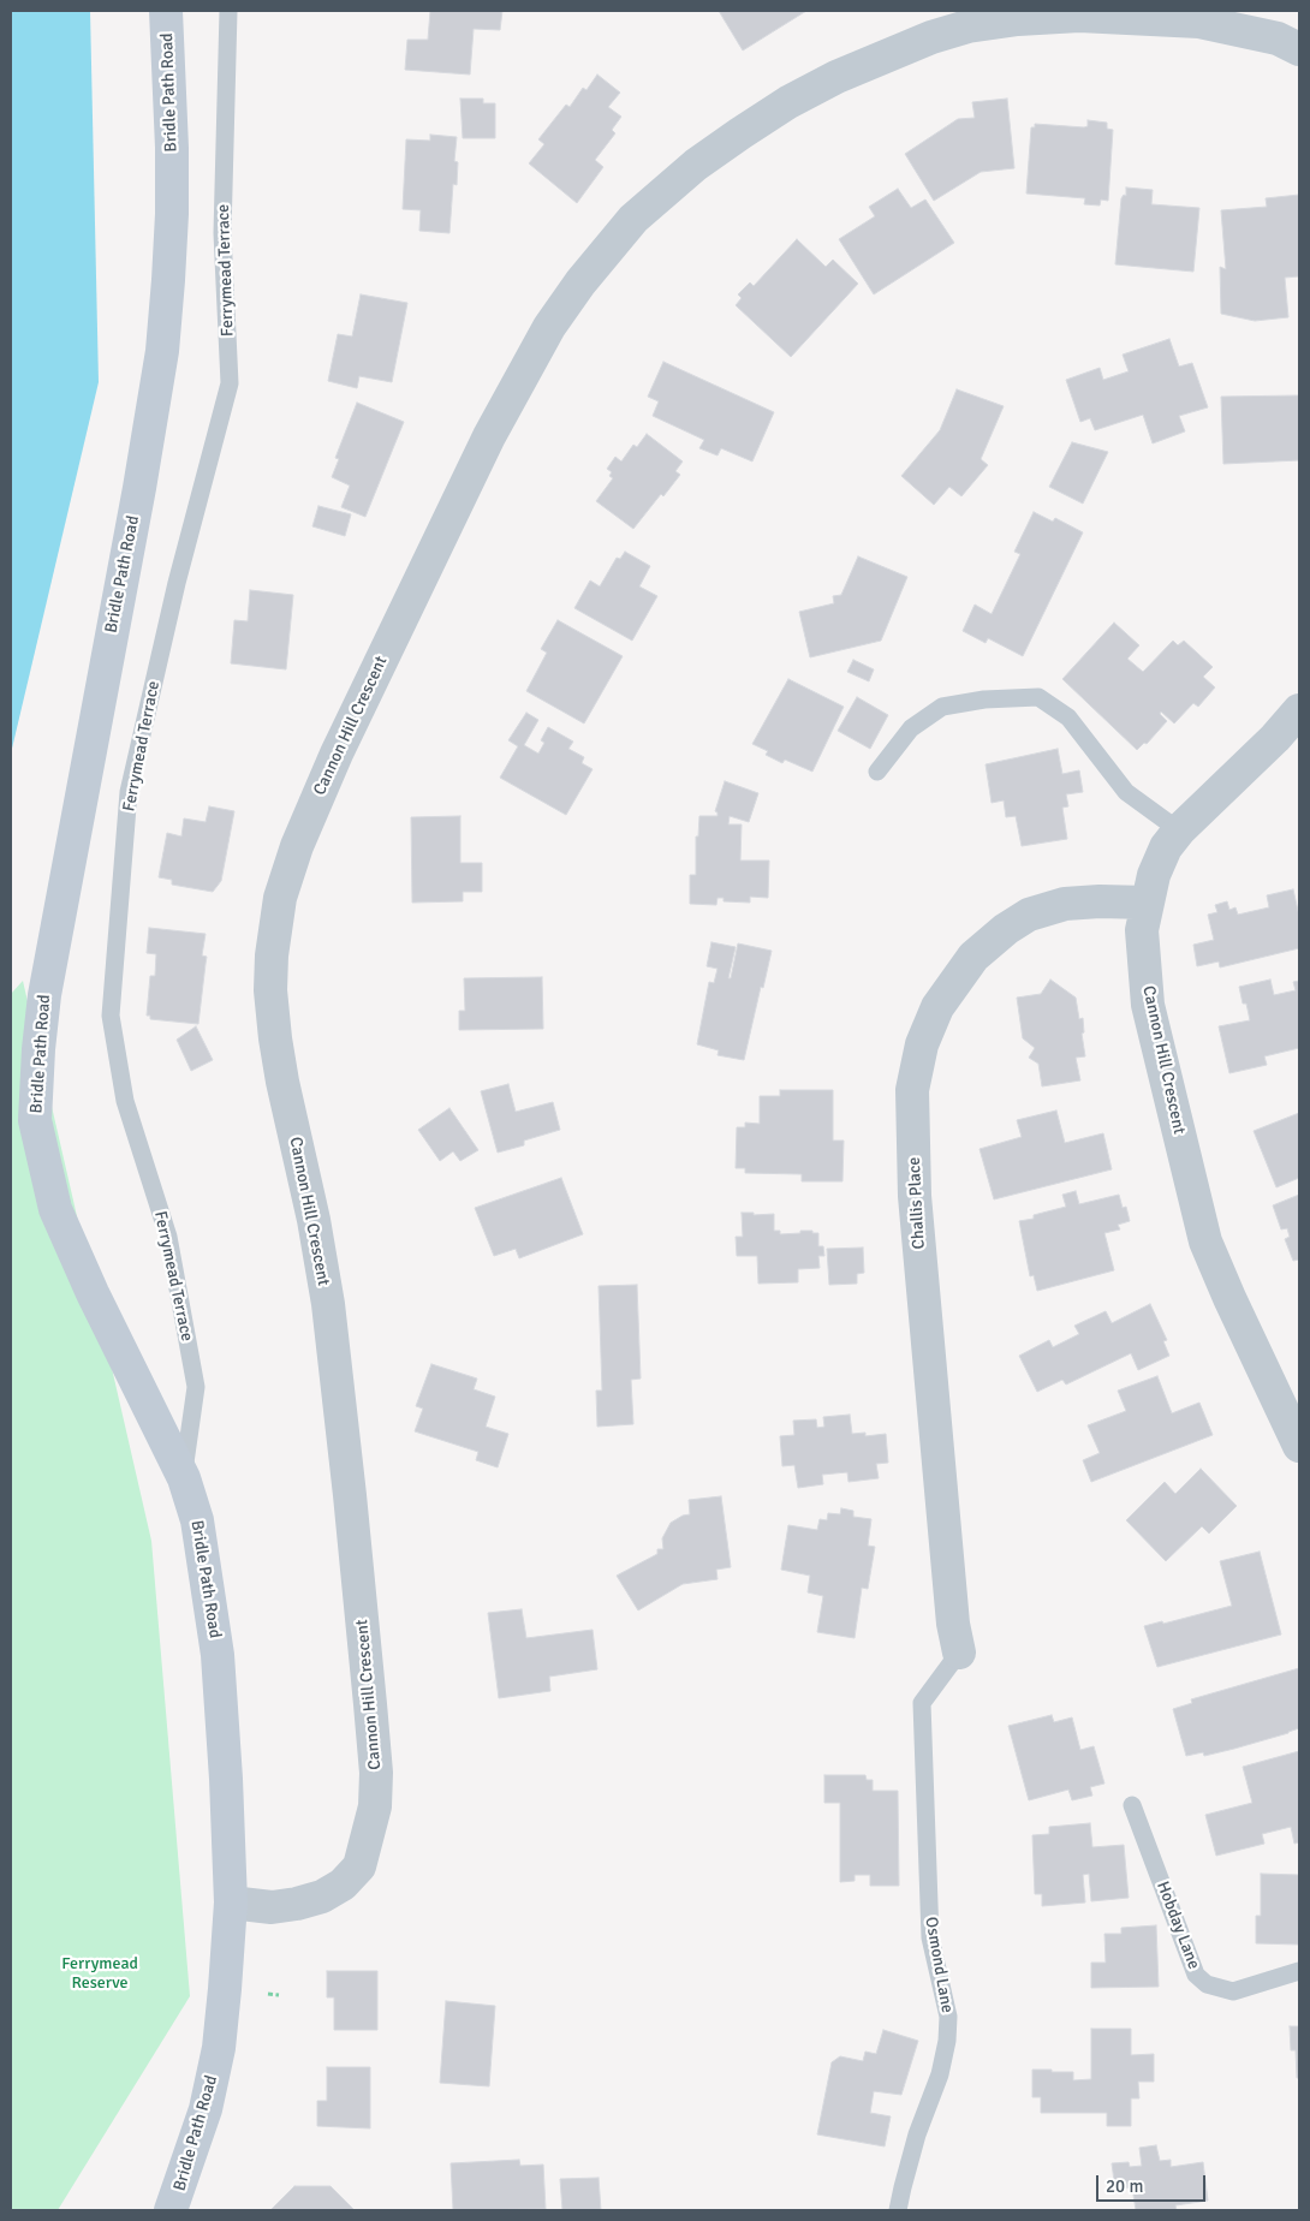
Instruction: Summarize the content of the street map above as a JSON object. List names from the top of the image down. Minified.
{"streets":{"street":["Bridle Path Road","Cannon Hill Crescent","Challis Place"],"lane":["Ferrymead Terrace","Hobday Lane","Osmond Lane"]},"crossings":[["Bridle Path Road","Ferrymead Terrace"],["Bridle Path Road","Cannon Hill Crescent"],["Cannon Hill Crescent","Challis Place"],["Challis Place","Osmond Lane"]],"parks":["Ferrymead Reserve"],"scale_bar":"20 m"}
